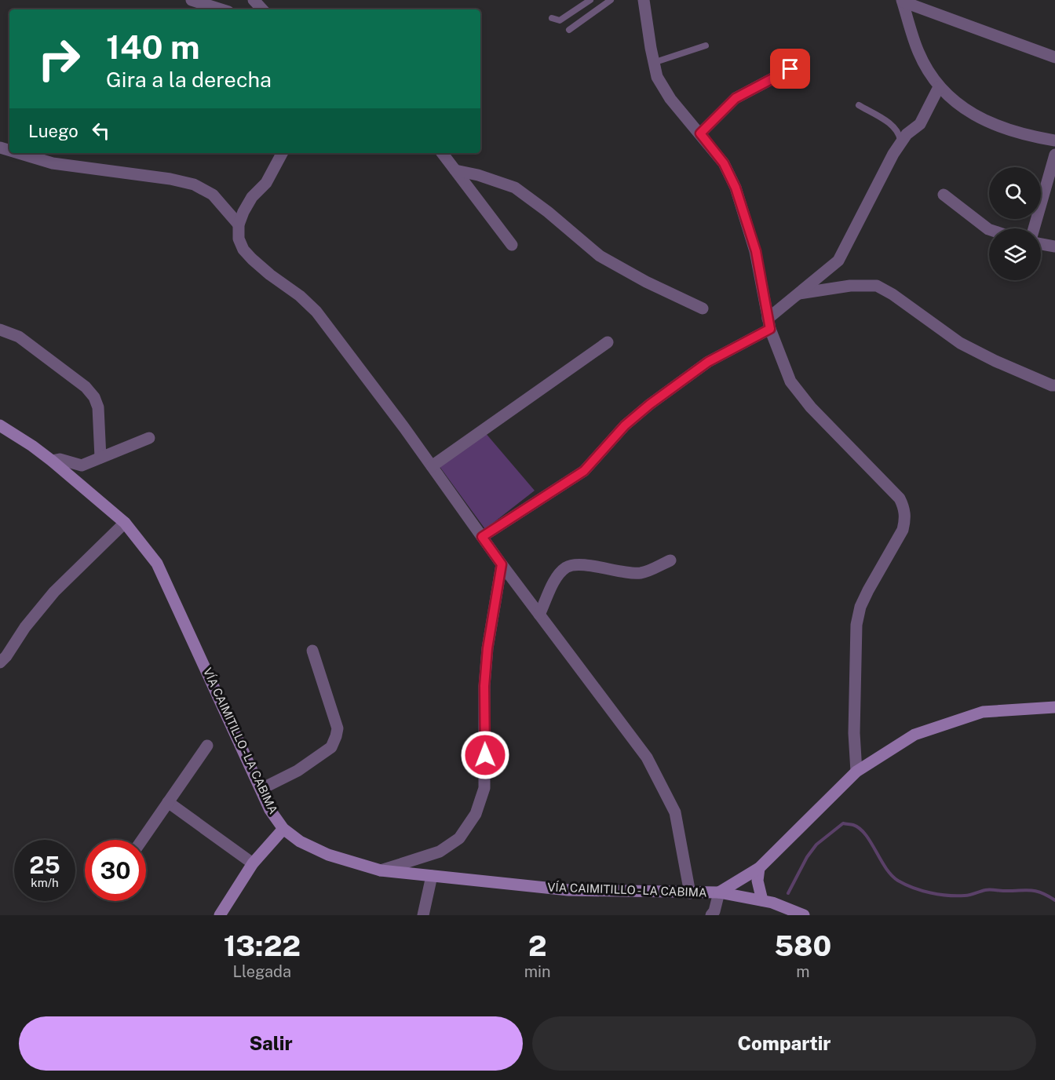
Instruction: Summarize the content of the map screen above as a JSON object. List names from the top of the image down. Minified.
{"streets":{"street":["VÍA CAIMITILLO - LA CABIMA"]},"page":{"turn":["140 m","Gira a la derecha"],"then":"Luego","speed":"25 km/h","limit":"30","eta":["13:22","Llegada","2","min","580","m"],"buttons":["Salir","Compartir"]}}
